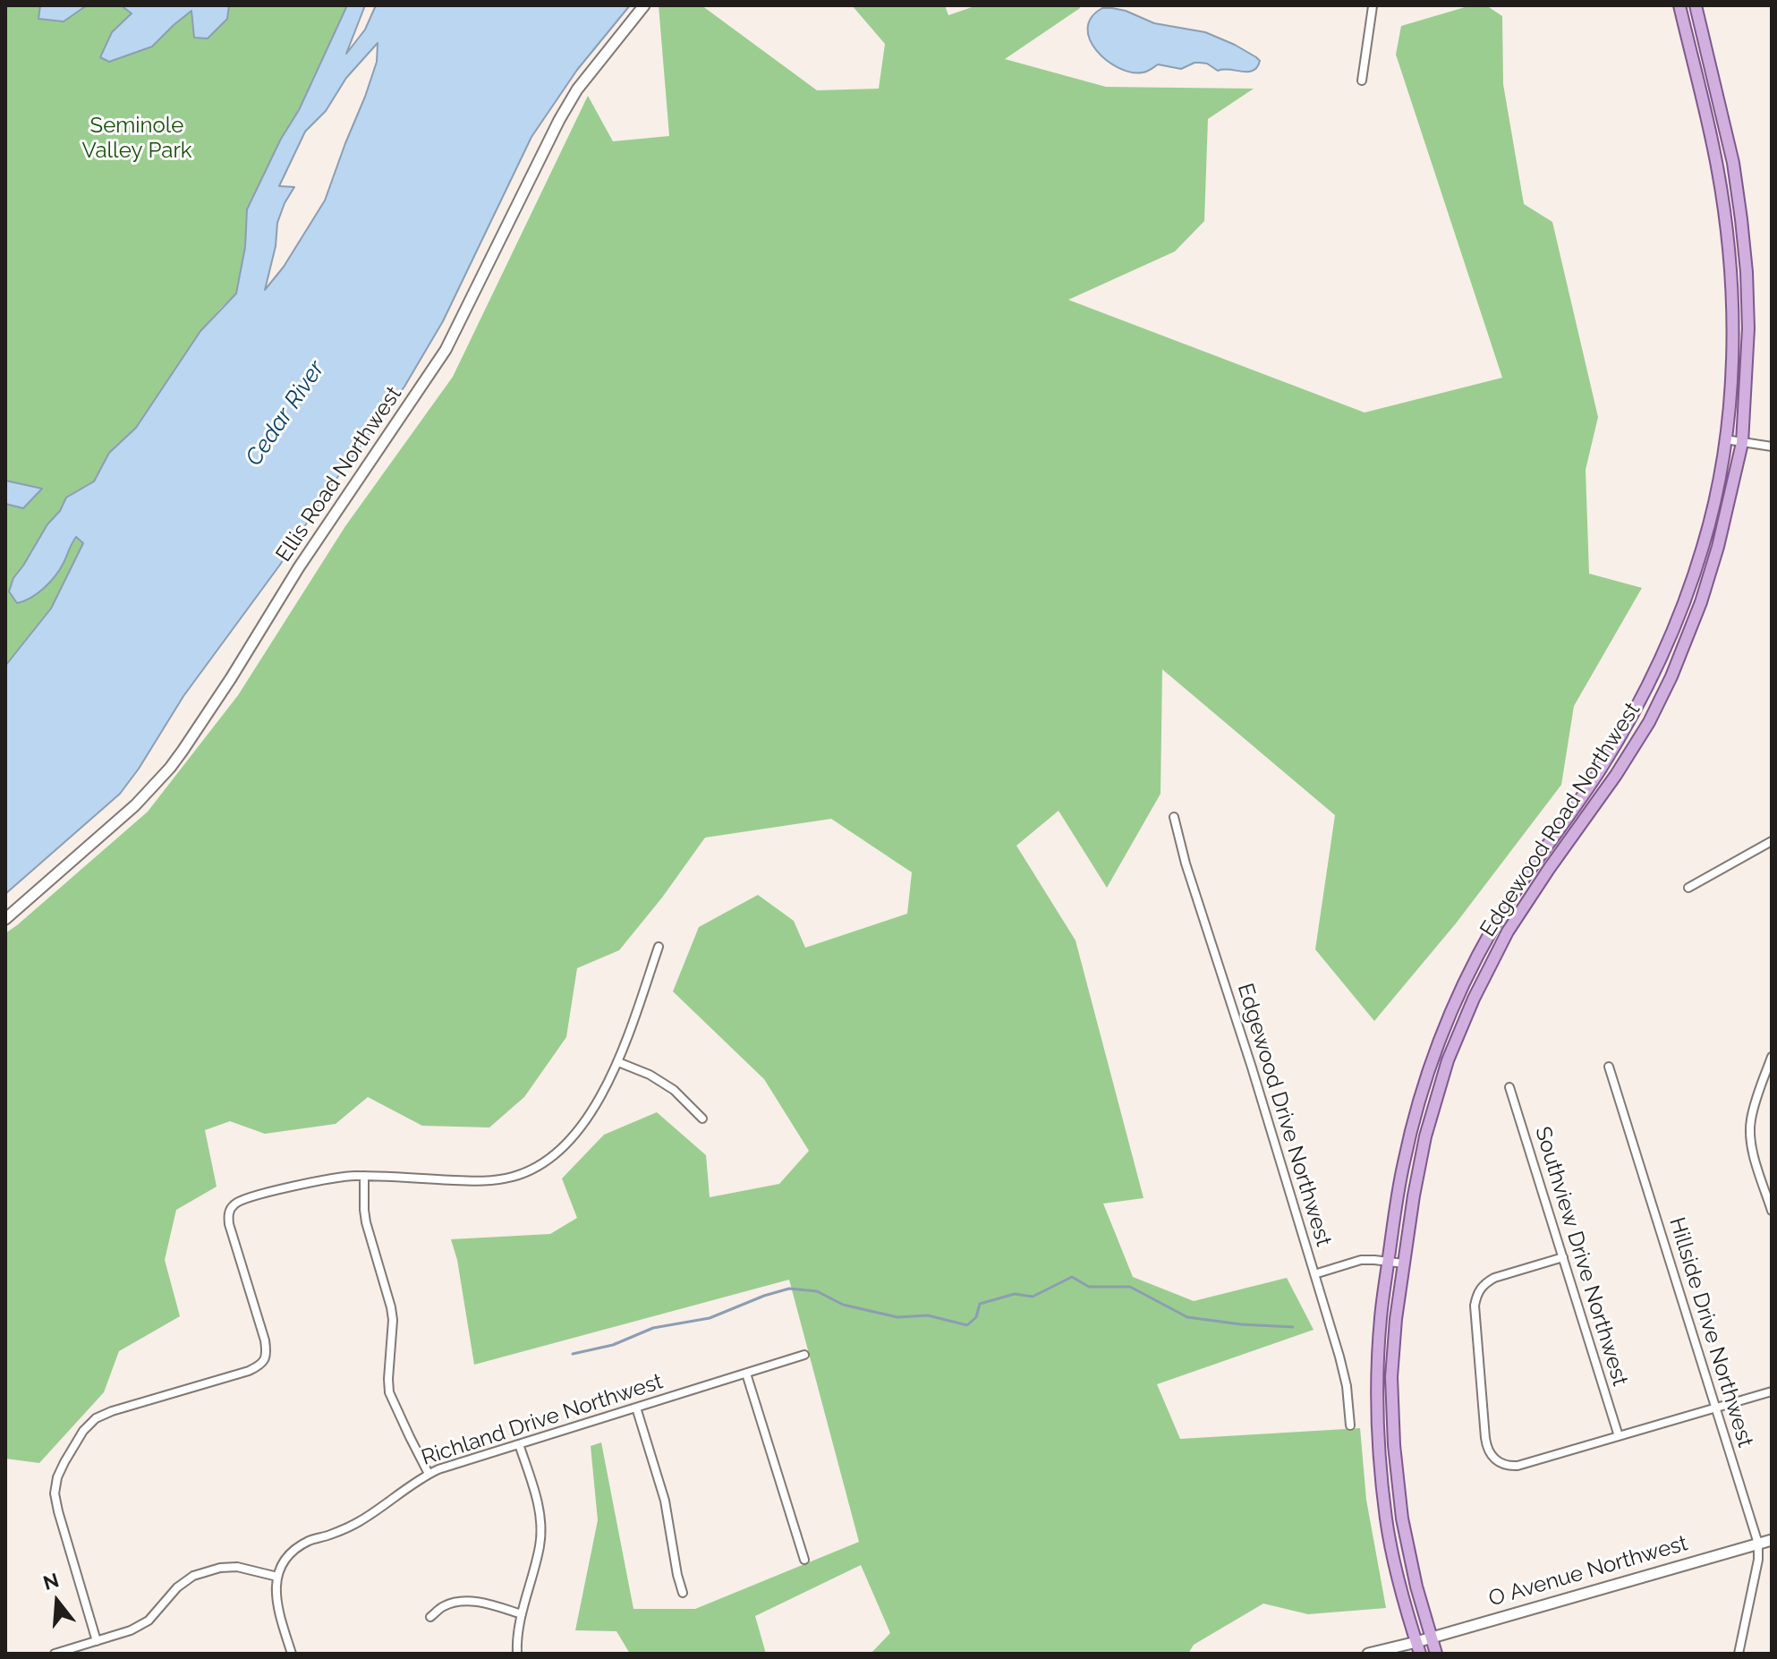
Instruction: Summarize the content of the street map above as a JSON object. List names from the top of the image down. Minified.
{"streets":{"main road":["Edgewood Road Northwest"],"street":["Ellis Road Northwest","Edgewood Drive Northwest","Southview Drive Northwest","Hillside Drive Northwest","Richland Drive Northwest","O Avenue Northwest"]},"crossings":[["Edgewood Road Northwest","O Avenue Northwest"],["Hillside Drive Northwest","O Avenue Northwest"]],"water":["Cedar River"],"parks":["Seminole Valley Park"],"north":"top"}
